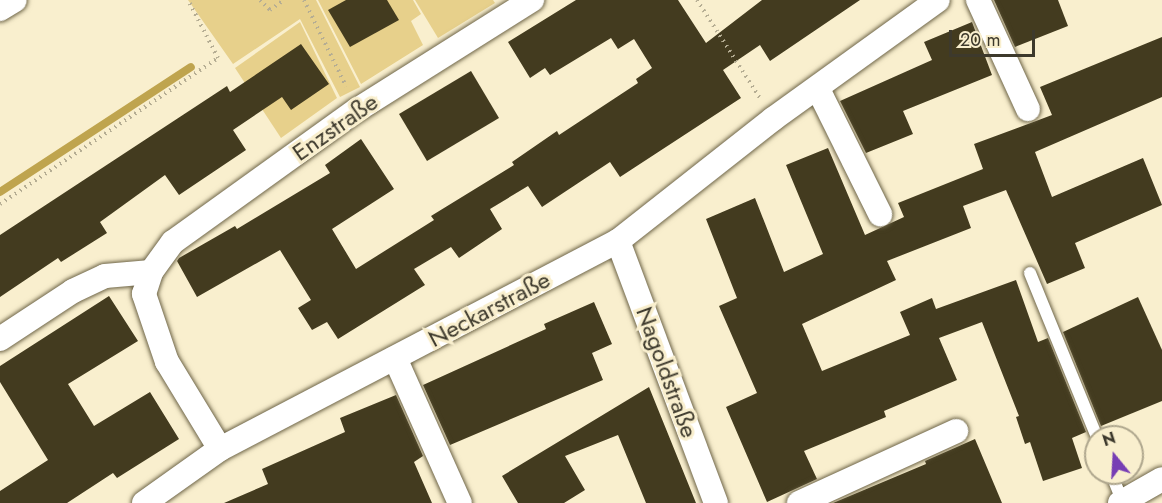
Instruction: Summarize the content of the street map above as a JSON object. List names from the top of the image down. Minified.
{"streets":{"street":["Enzstraße","Neckarstraße","Nagoldstraße"]},"crossings":[["Enzstraße","Neckarstraße"],["Neckarstraße","Nagoldstraße"]],"scale_bar":"20 m","north":"top"}
